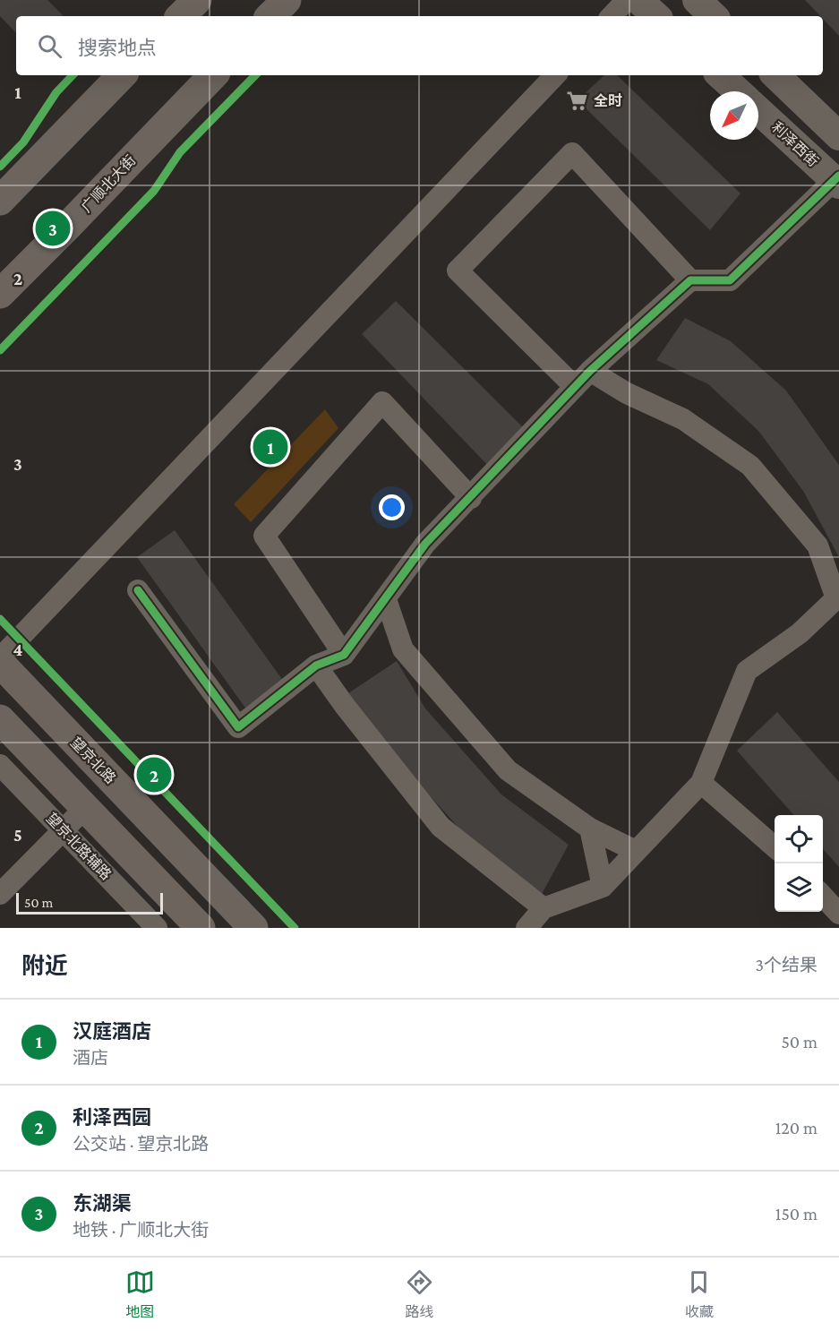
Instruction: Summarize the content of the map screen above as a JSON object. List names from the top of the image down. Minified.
{"streets":{"main road":["广顺北大街","望京北路"],"street":["利泽西街","望京北路辅路"]},"places":{"supermarket":["全时"]},"scale_bar":"50 m","north":"bottom left","page":{"search":"搜索地点","pins":["3","1","2"],"scale":"50 m","heading":["附近","3个结果"],"list":[{"mark":"1","name":"汉庭酒店","note":"酒店","value":"50 m"},{"mark":"2","name":"利泽西园","note":"公交站 · 望京北路","value":"120 m"},{"mark":"3","name":"东湖渠","note":"地铁 · 广顺北大街","value":"150 m"}],"nav":["地图","路线","收藏"]},"grid":{"rows":["1","2","3","4","5"]}}
